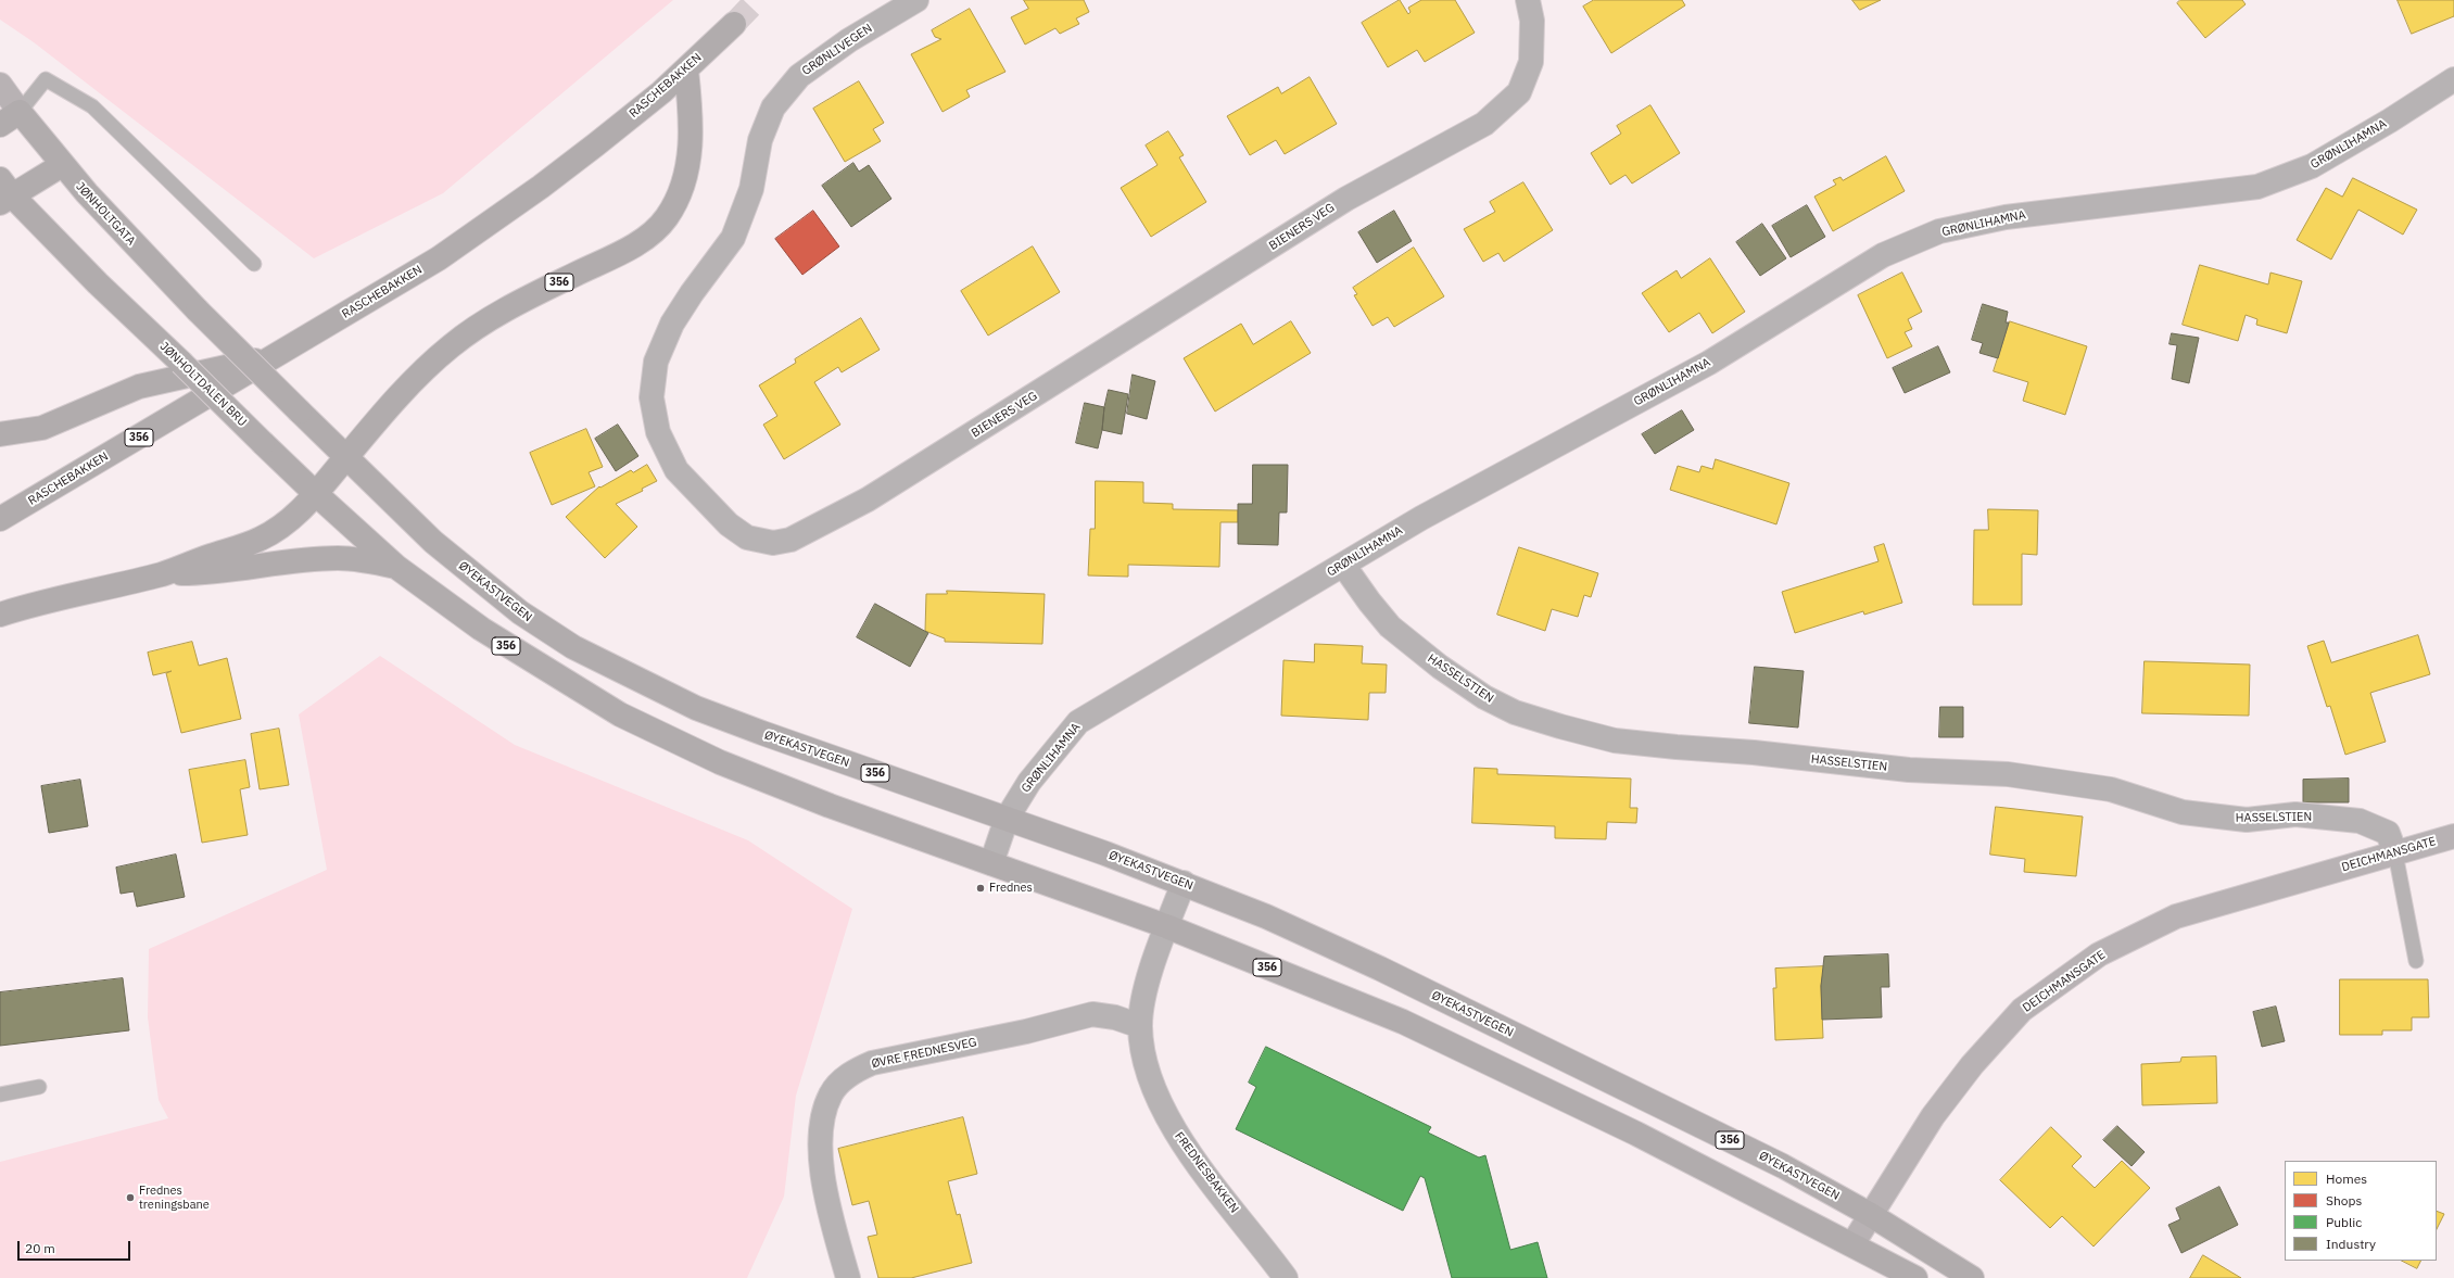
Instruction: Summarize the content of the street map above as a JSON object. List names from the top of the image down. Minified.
{"streets":{"main road":["RASCHEBAKKEN","JØNHOLTGATA","356","JØNHOLTDALEN BRU","ØYEKASTVEGEN"],"street":["GRØNLIVEGEN","GRØNLIHAMNA","BIENERS VEG","HASSELSTIEN","DEICHMANSGATE","ØVRE FREDNESVEG","FREDNESBAKKEN"]},"crossings":[["GRØNLIVEGEN","BIENERS VEG"],["RASCHEBAKKEN","356"],["GRØNLIHAMNA","356"],["GRØNLIHAMNA","ØYEKASTVEGEN"],["GRØNLIHAMNA","HASSELSTIEN"],["JØNHOLTGATA","356"],["JØNHOLTGATA","ØYEKASTVEGEN"],["356","JØNHOLTDALEN BRU"],["356","ØYEKASTVEGEN"],["356","DEICHMANSGATE"],["356","FREDNESBAKKEN"],["ØYEKASTVEGEN","DEICHMANSGATE"],["ØYEKASTVEGEN","FREDNESBAKKEN"],["HASSELSTIEN","DEICHMANSGATE"],["ØVRE FREDNESVEG","FREDNESBAKKEN"]],"places":["Frednes","Frednes treningsbane"],"legend":["Homes","Shops","Public","Industry"],"scale_bar":"20 m"}
